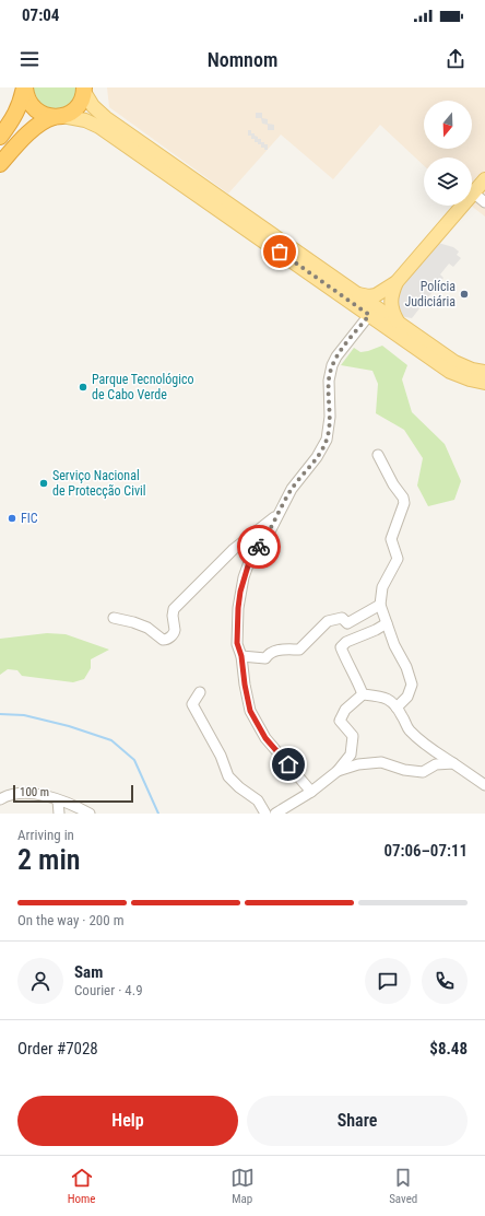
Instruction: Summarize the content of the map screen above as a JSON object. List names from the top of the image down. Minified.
{"places":["Polícia Judiciária","Parque Tecnológico de Cabo Verde","Serviço Nacional de Protecção Civil","FIC"],"scale_bar":"100 m","north":"bottom","page":{"status":"07:04","header":"Nomnom","scale":"100 m","heading":["2 min","Arriving in","07:06–07:11"],"panel":["Sam","Courier · 4.9","Order #7028","$8.48"],"bar":"On the way · 200 m","buttons":["Help","Share"],"tabs":["Home","Map","Saved"]}}
